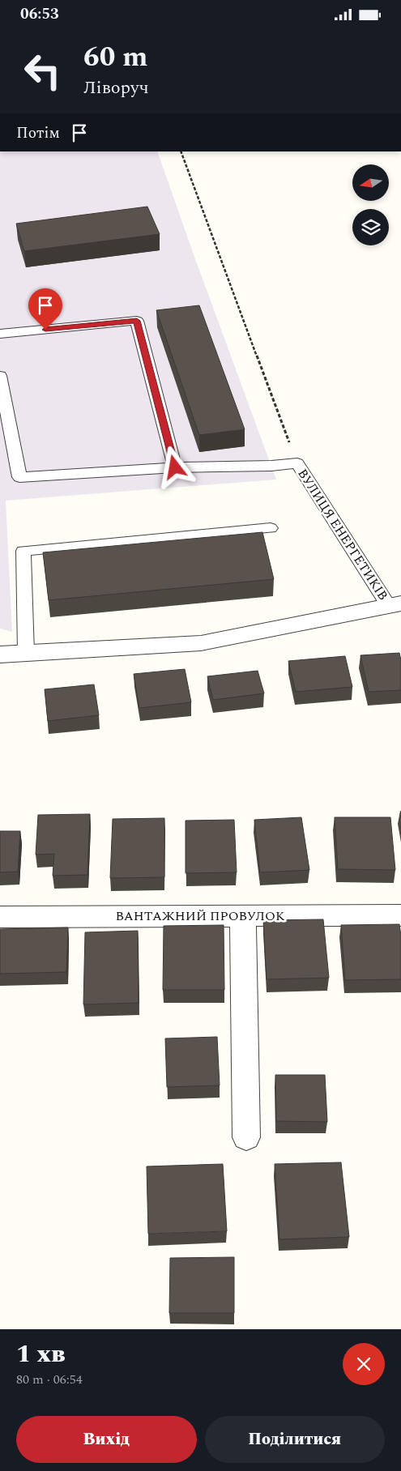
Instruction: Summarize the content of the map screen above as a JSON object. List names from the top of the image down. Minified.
{"streets":{"street":["ВАНТАЖНИЙ ПРОВУЛОК"],"lane":["ВУЛИЦЯ ЕНЕРГЕТИКІВ"]},"north":"left","page":{"status":"06:53","turn":["60 m","Ліворуч"],"then":"Потім","heading":["1 хв","80 m · 06:54"],"buttons":["Вихід","Поділитися"]}}
